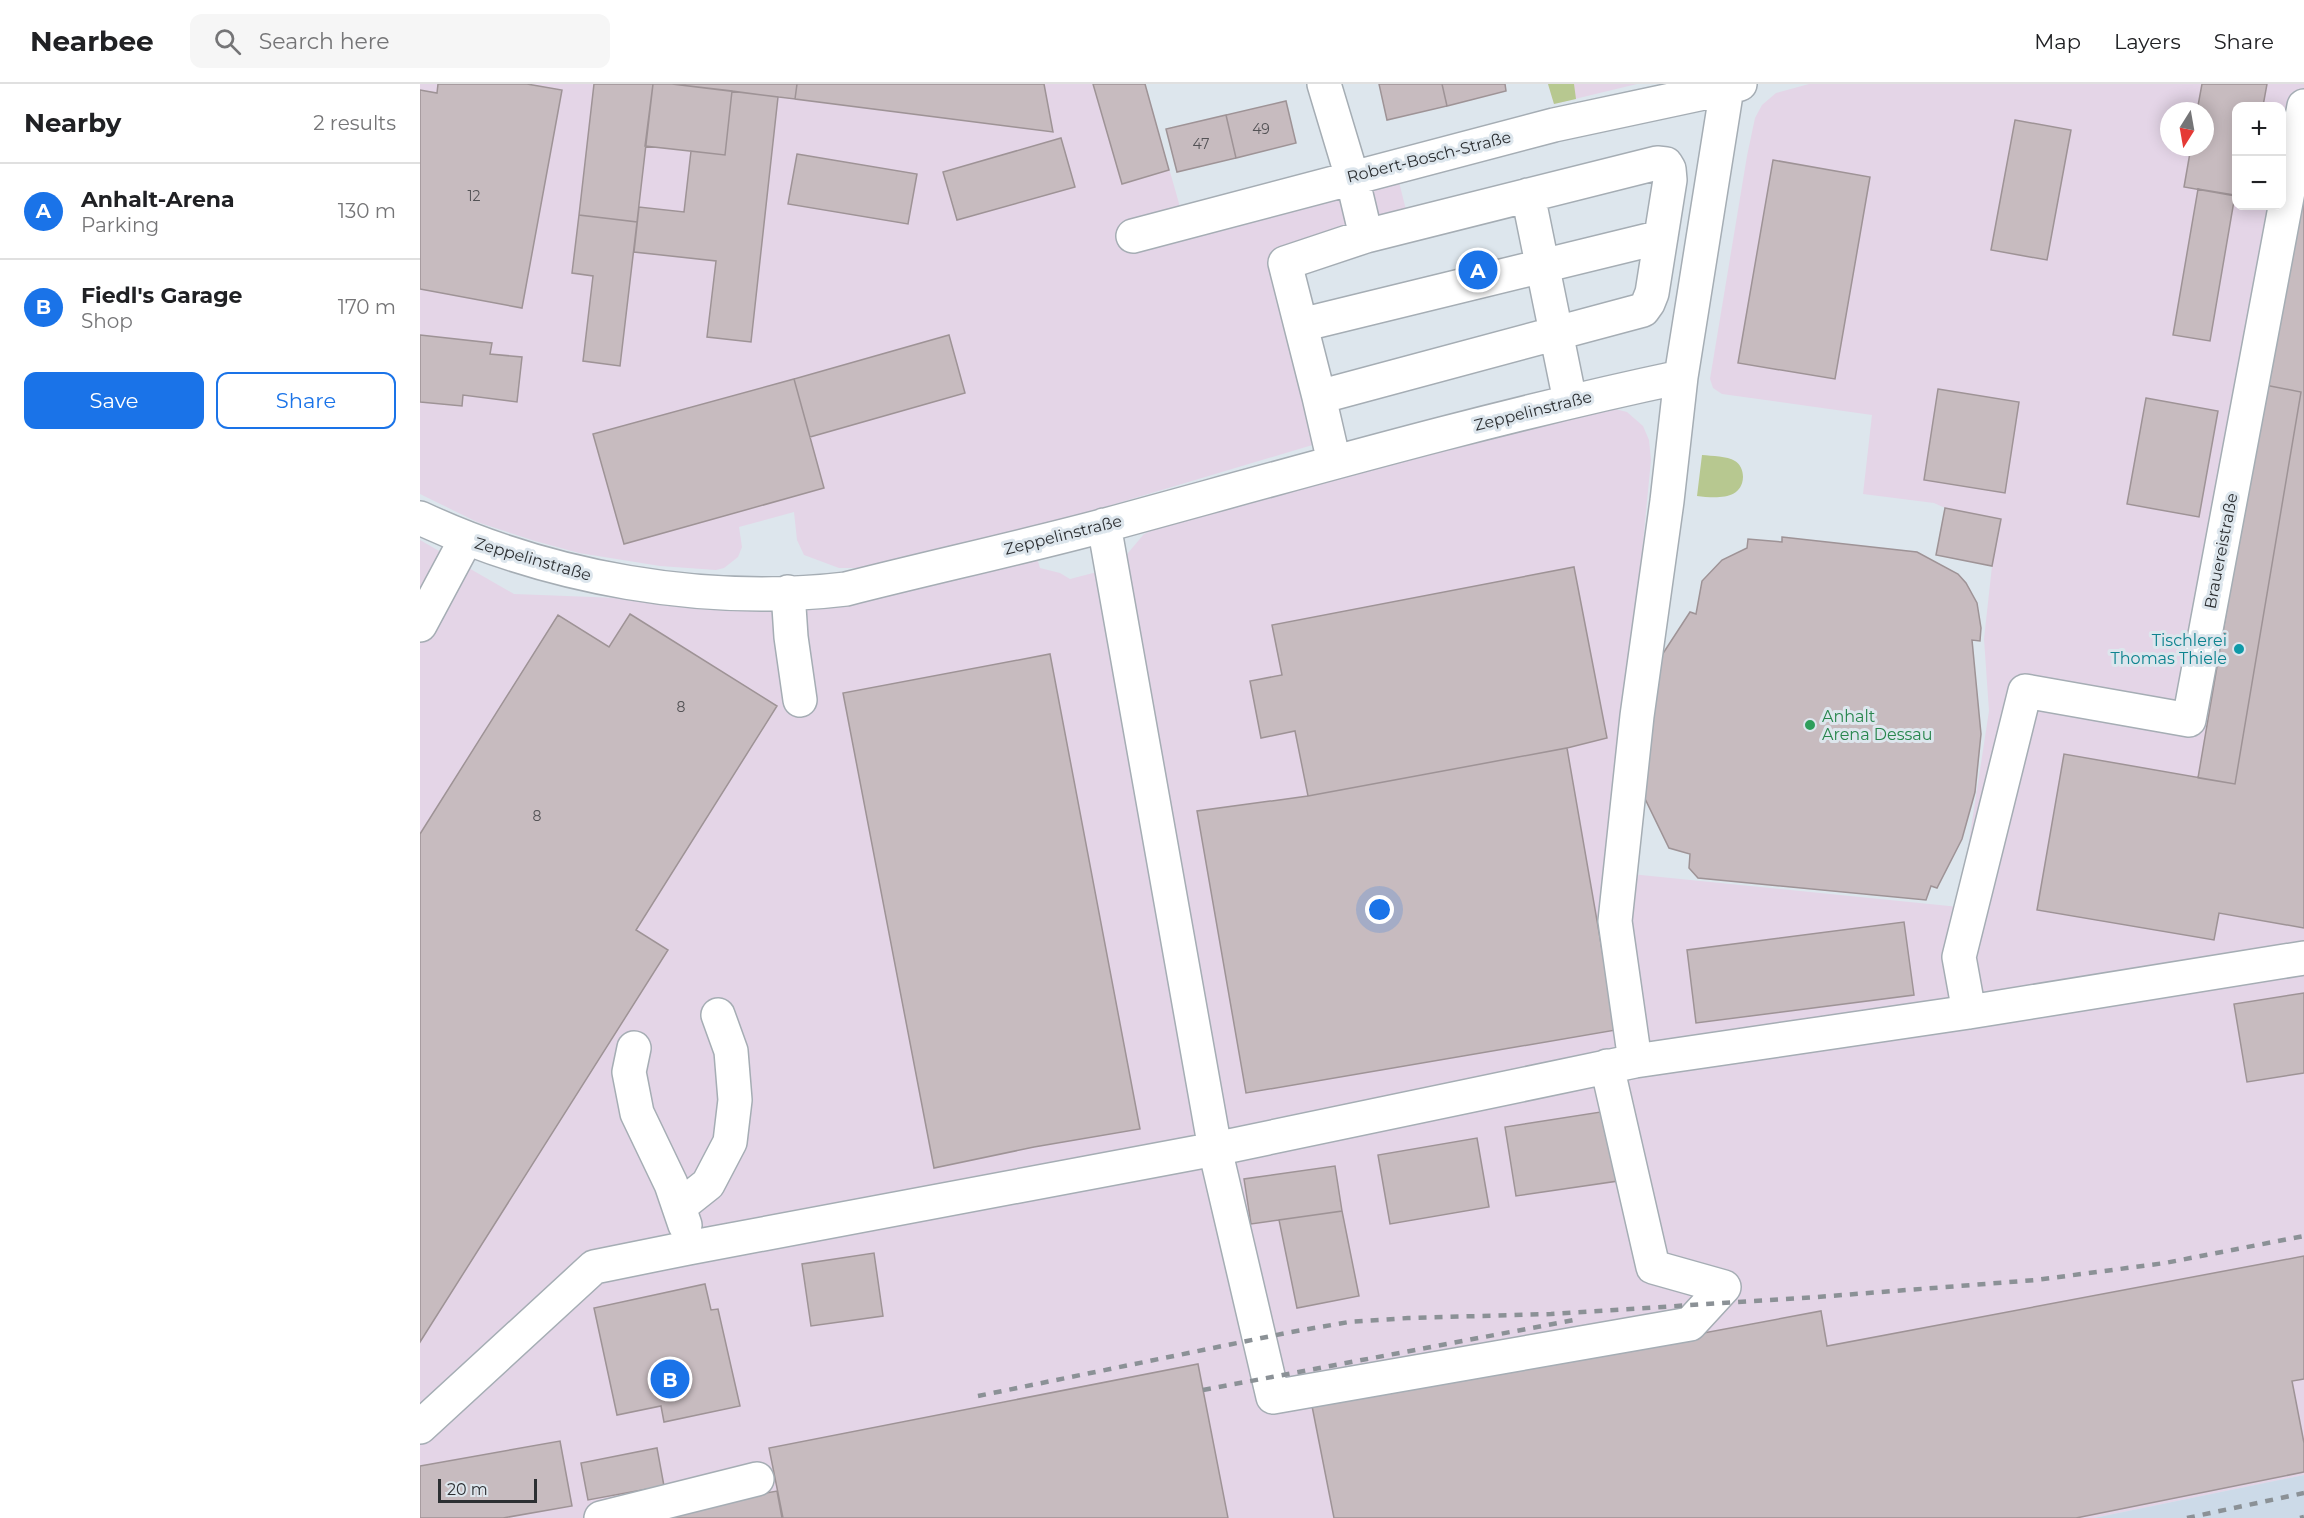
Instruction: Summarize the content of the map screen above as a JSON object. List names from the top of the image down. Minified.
{"streets":{"street":["Robert-Bosch-Straße","Zeppelinstraße","Brauereistraße"]},"crossings":[["Robert-Bosch-Straße","Zeppelinstraße"]],"places":["Tischlerei Thomas Thiele","Anhalt Arena Dessau"],"house_numbers":["49","47","12","8","8"],"scale_bar":"20 m","north":"bottom","page":{"header":"Nearbee","search":"Search here","nav":["Map","Layers","Share"],"heading":["Nearby","2 results"],"map_buttons":["+","−"],"list":[{"mark":"A","name":"Anhalt-Arena","note":"Parking","value":"130 m"},{"mark":"B","name":"Fiedl's Garage","note":"Shop","value":"170 m"}],"pins":["A","B"],"buttons":["Save","Share"],"scale":"20 m"}}
